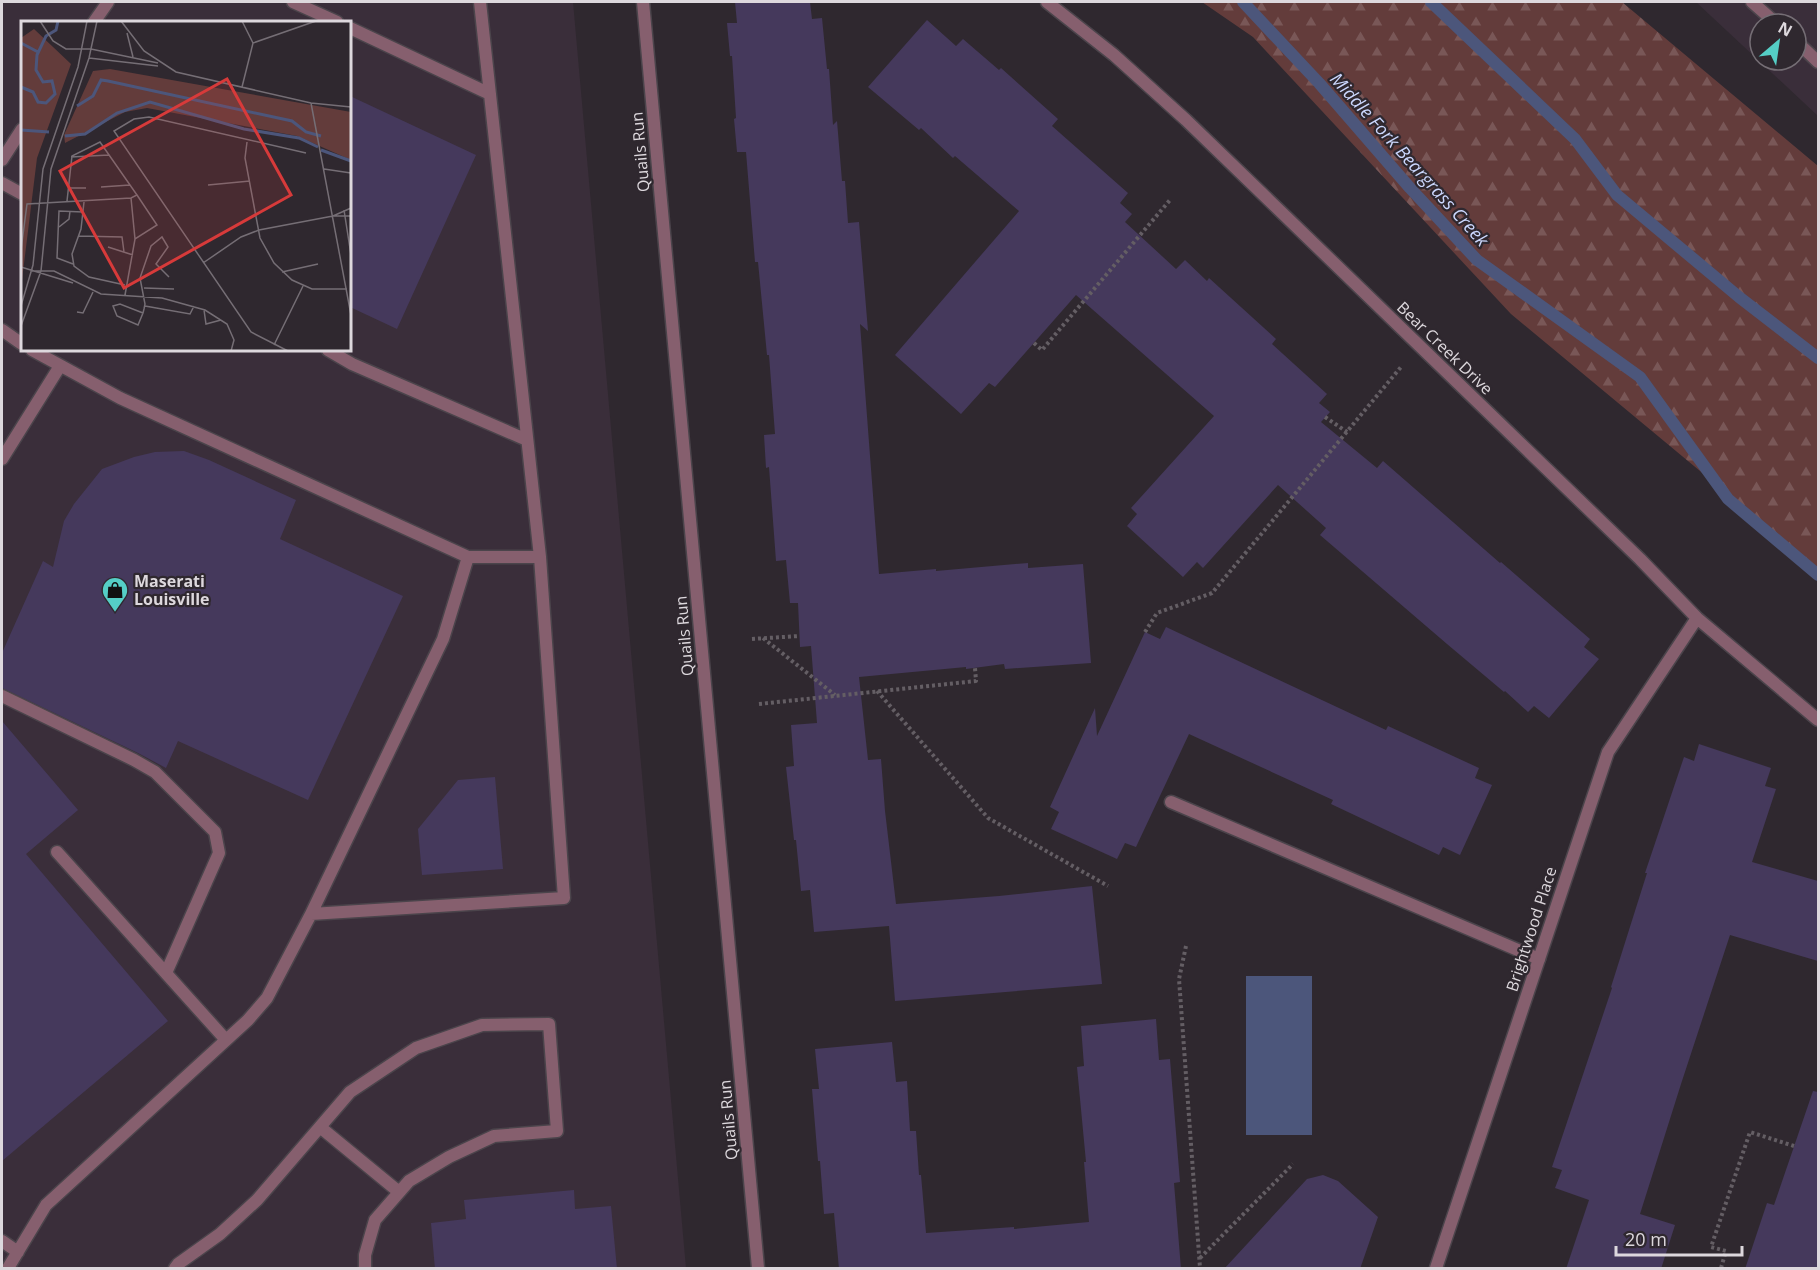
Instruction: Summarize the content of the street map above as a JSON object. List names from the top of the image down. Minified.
{"streets":{"street":["Quails Run","Bear Creek Drive","Brightwood Place"]},"crossings":[["Bear Creek Drive","Brightwood Place"]],"water":["Middle Fork Beargrass Creek"],"places":{"shop":["Maserati Louisville"]},"scale_bar":"20 m","north":"top right"}
